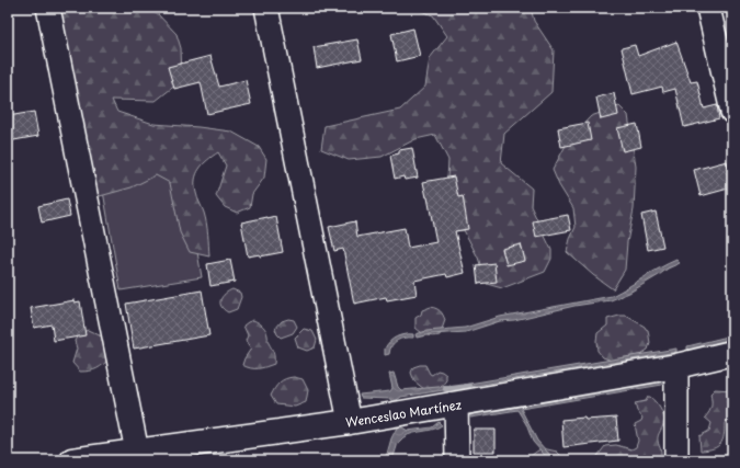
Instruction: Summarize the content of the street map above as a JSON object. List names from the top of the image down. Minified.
{"streets":{"main road":["Wenceslao Martínez"]}}
